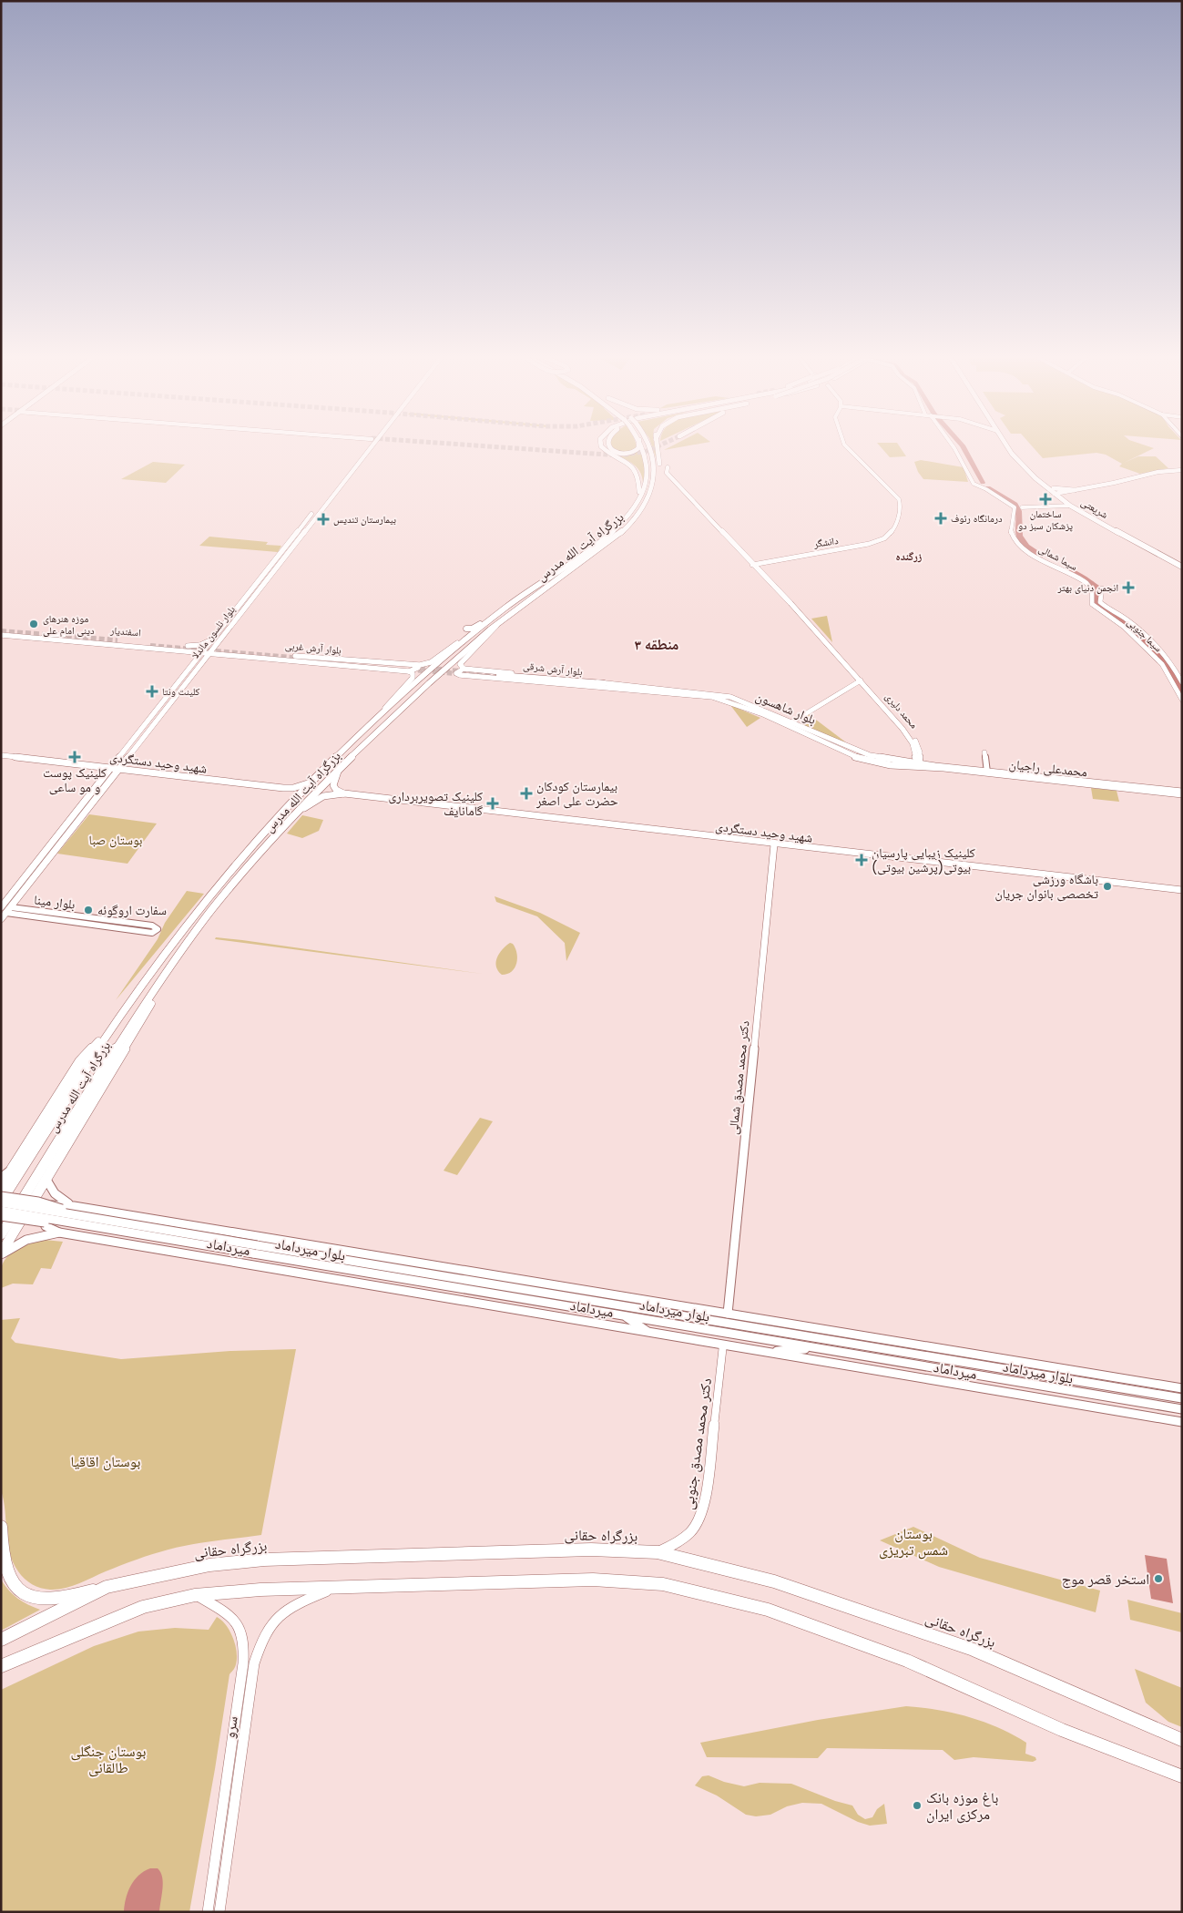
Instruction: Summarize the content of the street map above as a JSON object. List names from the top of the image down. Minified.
{"streets":{"main road":["شریعتی","بزرگراه آیت الله مدرس","اسفندیار","بلوار نلسون ماندلا","بلوار آرش غربی","بلوار آرش شرقی","بلوار شاهسون","محمد دلیری","شهید وحید دستگردی","محمدعلی راجیان","دکتر محمد مصدق شمالی","میرداماد","بلوار میرداماد","بزرگراه حقانی"],"street":["دانشگر","سیما شمالی","سیما جنوبی","بلوار مینا","دکتر محمد مصدق جنوبی","سرو"]},"crossings":[["دانشگر","محمد دلیری"],["بزرگراه آیت الله مدرس","بلوار آرش غربی"],["بزرگراه آیت الله مدرس","شهید وحید دستگردی"],["بزرگراه آیت الله مدرس","بلوار میرداماد"],["سیما شمالی","سیما جنوبی"],["اسفندیار","بلوار نلسون ماندلا"],["اسفندیار","بلوار آرش غربی"],["بلوار نلسون ماندلا","بلوار آرش غربی"],["بلوار نلسون ماندلا","شهید وحید دستگردی"],["بلوار نلسون ماندلا","بلوار مینا"],["بلوار آرش شرقی","بلوار شاهسون"],["بلوار شاهسون","محمد دلیری"],["بلوار شاهسون","محمدعلی راجیان"],["محمد دلیری","محمدعلی راجیان"],["شهید وحید دستگردی","دکتر محمد مصدق شمالی"],["دکتر محمد مصدق شمالی","میرداماد"],["میرداماد","دکتر محمد مصدق جنوبی"],["دکتر محمد مصدق جنوبی","بزرگراه حقانی"]],"districts":["زرگنده","منطقه ۳"],"parks":["بوستان صبا","بوستان اقاقیا","بوستان شمس تبریزی","بوستان جنگلی طالقانی"],"places":{"health":["ساختمان پزشکان سبز دو","درمانگاه رئوف","بیمارستان تندیس","انجمن دنیای بهتر","کلینت ونتا","کلینیک پوست و مو ساعی","بیمارستان کودکان حضرت علی اصغر","کلینیک تصویربرداری گامانایف","کلینیک زیبایی پارسیان بیوتی(پرشین بیوتی)"],"other":["موزه هنرهای دینی امام علی","باشگاه ورزشی تخصصی بانوان جریان","سفارت اروگوئه","استخر قصر موج","باغ موزه بانک مرکزی ایران"]}}
